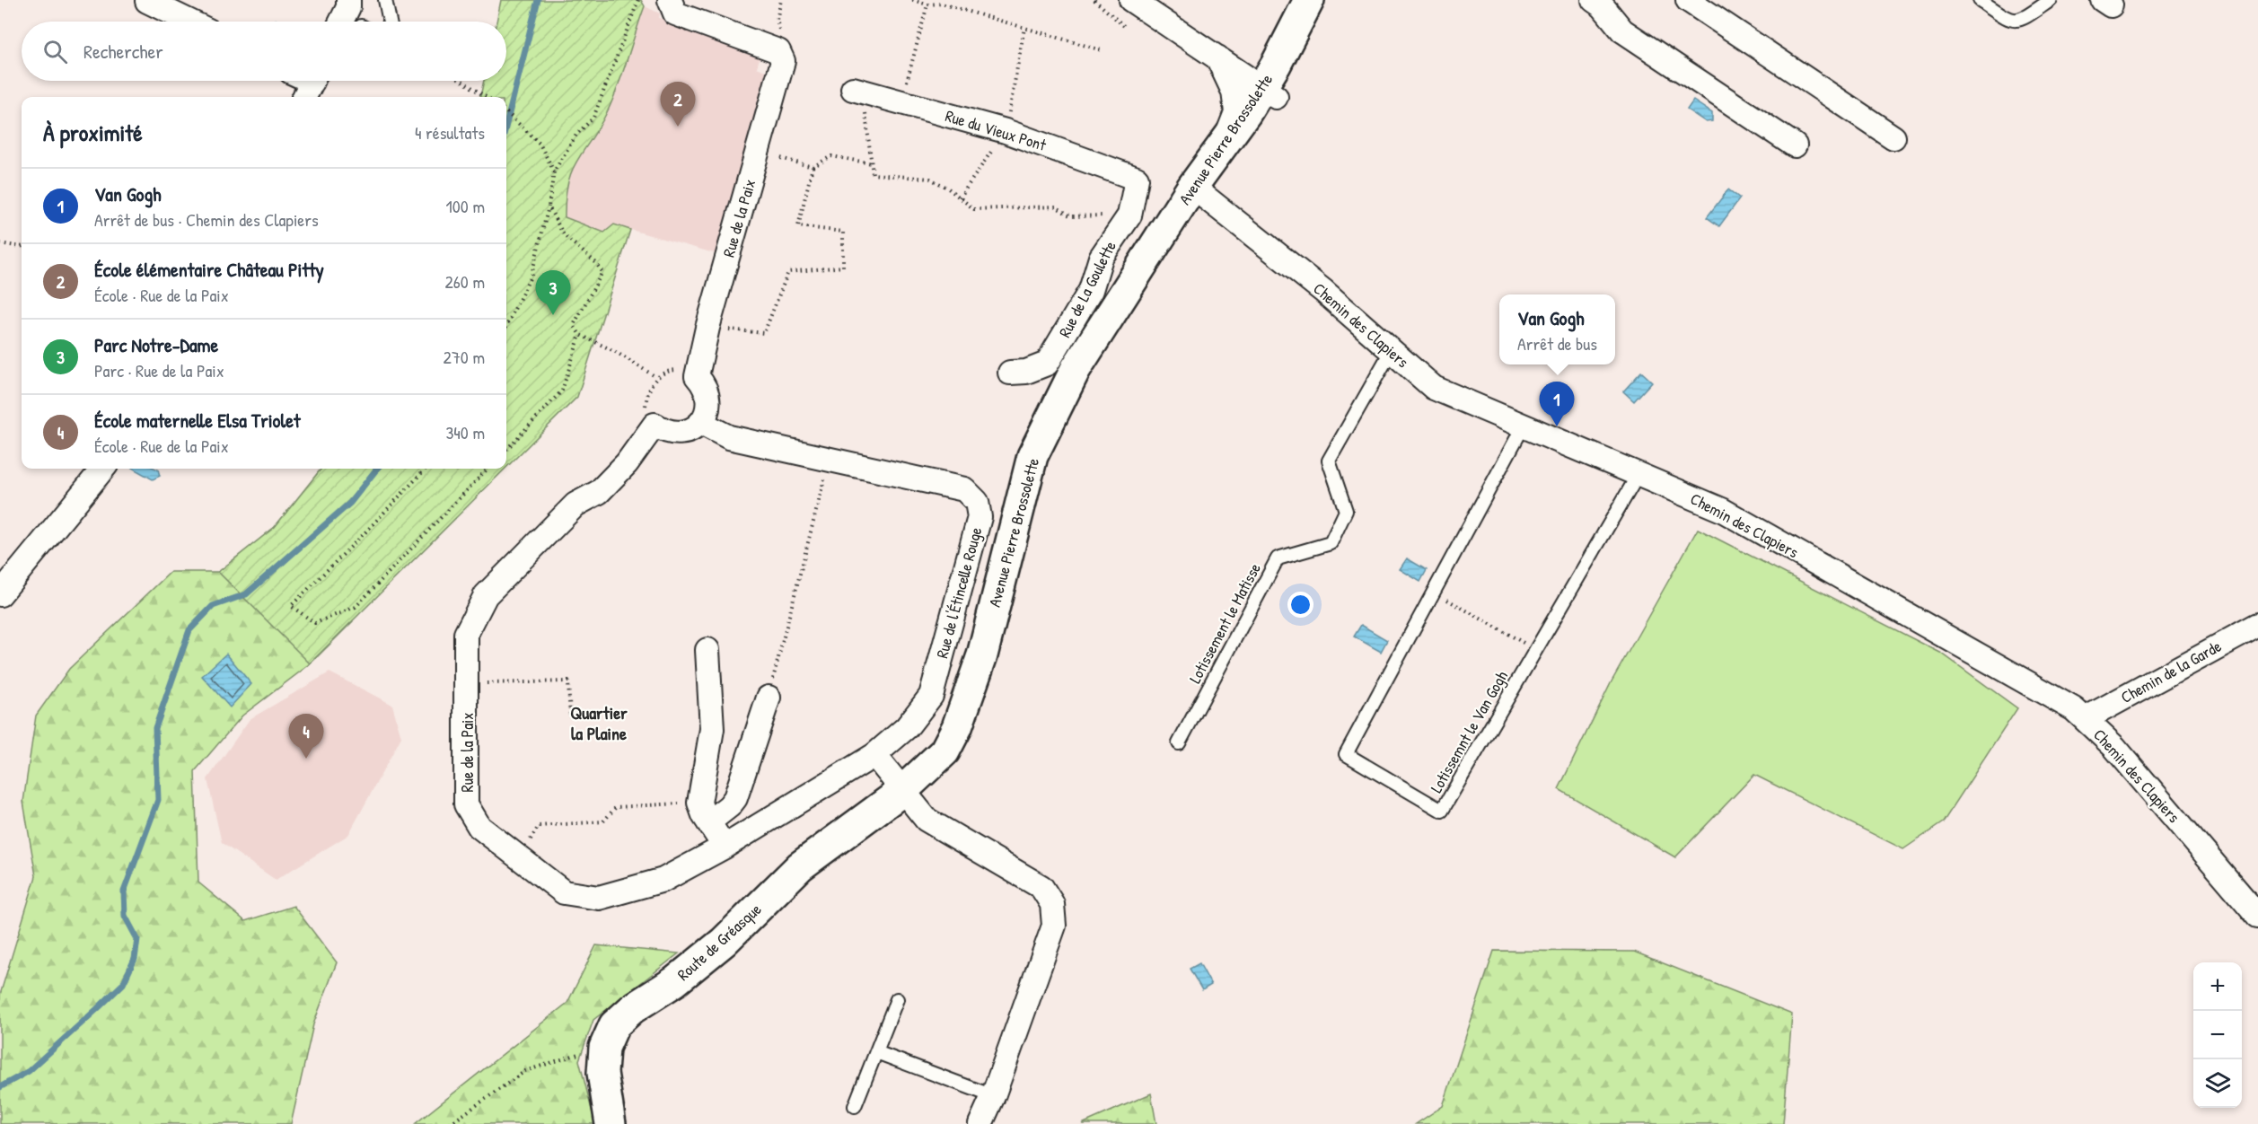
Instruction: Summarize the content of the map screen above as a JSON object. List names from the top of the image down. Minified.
{"streets":{"street":["Rue du Vieux Pont","Avenue Pierre Brossolette","Rue de la Paix","Rue de La Goulette","Chemin des Clapiers","Rue de l'Étincelle Rouge","Chemin de la Garde","Route de Gréasque"],"lane":["Lotissement le Matisse","Lotissemnt le Van Gogh"]},"crossings":[["Rue du Vieux Pont","Rue de La Goulette"],["Avenue Pierre Brossolette","Chemin des Clapiers"],["Avenue Pierre Brossolette","Route de Gréasque"],["Rue de la Paix","Rue de l'Étincelle Rouge"],["Chemin des Clapiers","Lotissement le Matisse"],["Chemin des Clapiers","Chemin de la Garde"],["Chemin des Clapiers","Lotissemnt le Van Gogh"]],"districts":["Quartier la Plaine"],"page":{"search":"Rechercher","pins":["2","3","1","4"],"heading":["À proximité","4 résultats"],"list":[{"mark":"1","name":"Van Gogh","note":"Arrêt de bus · Chemin des Clapiers","value":"100 m"},{"mark":"2","name":"École élémentaire Château Pitty","note":"École · Rue de la Paix","value":"260 m"},{"mark":"3","name":"Parc Notre-Dame","note":"Parc · Rue de la Paix","value":"270 m"},{"mark":"4","name":"École maternelle Elsa Triolet","note":"École · Rue de la Paix","value":"340 m"}],"popup":["Van Gogh","Arrêt de bus"],"map_buttons":["+","−"]}}
